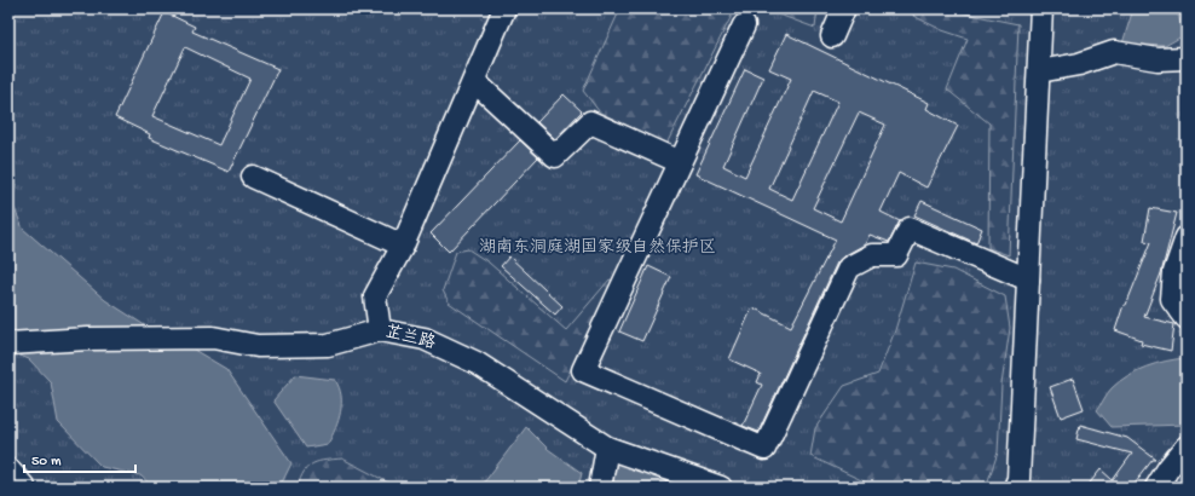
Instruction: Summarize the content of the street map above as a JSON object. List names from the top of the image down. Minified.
{"streets":{"street":["芷兰路"]},"parks":["湖南东洞庭湖国家级自然保护区"],"scale_bar":"50 m"}
